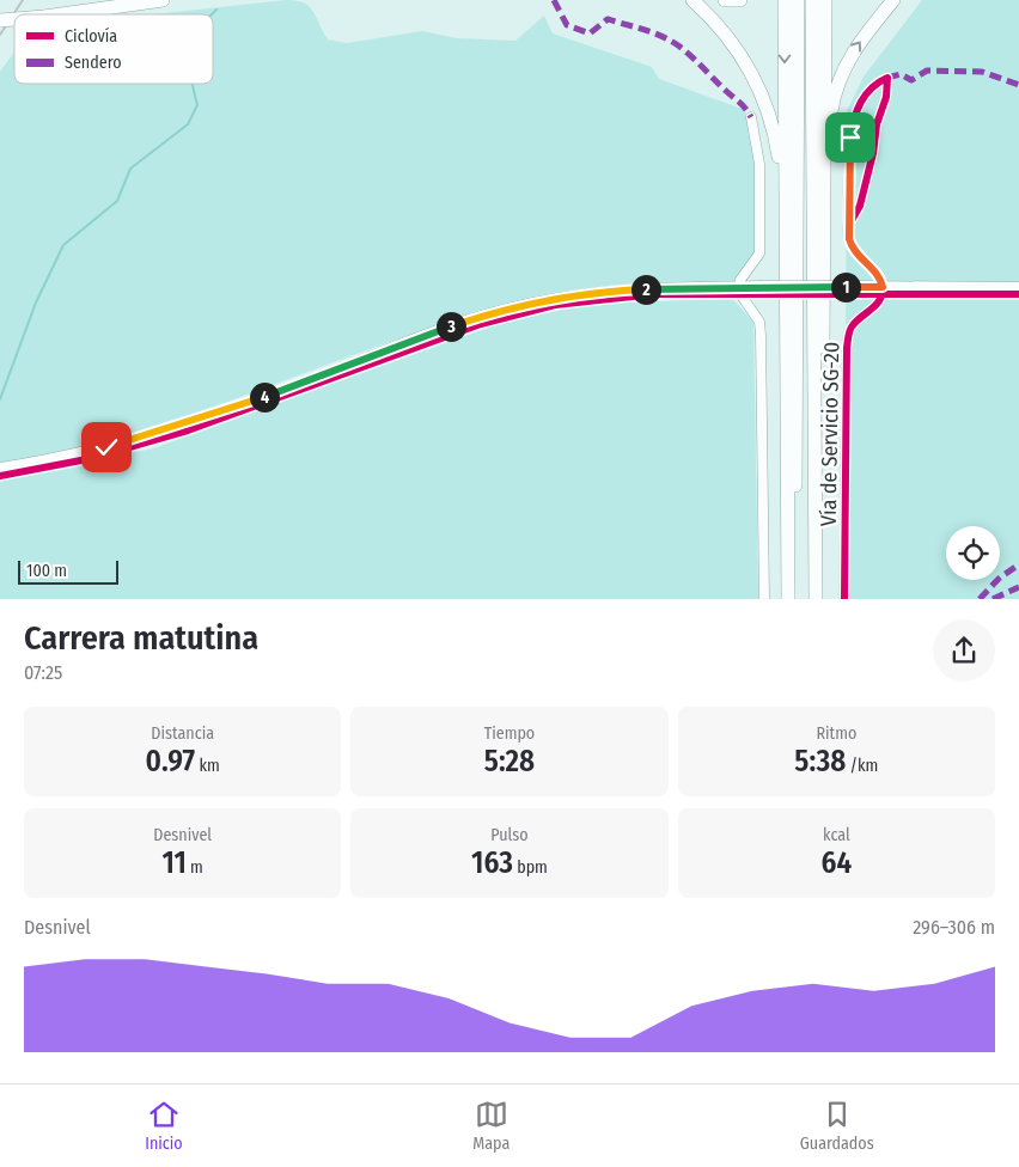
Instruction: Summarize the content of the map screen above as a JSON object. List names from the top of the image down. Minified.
{"streets":{"street":["Vía de Servicio SG-20"]},"legend":["Ciclovía","Sendero"],"scale_bar":"100 m","page":{"pins":["1","2","3","4"],"scale":"100 m","heading":["Carrera matutina","07:25"],"stats":[["Distancia","0.97 km"],["Tiempo","5:28"],["Ritmo","5:38 /km"],["Desnivel","11 m"],["Pulso","163 bpm"],["kcal","64"]],"chart":["Desnivel","296–306 m"],"tabs":["Inicio","Mapa","Guardados"]}}
